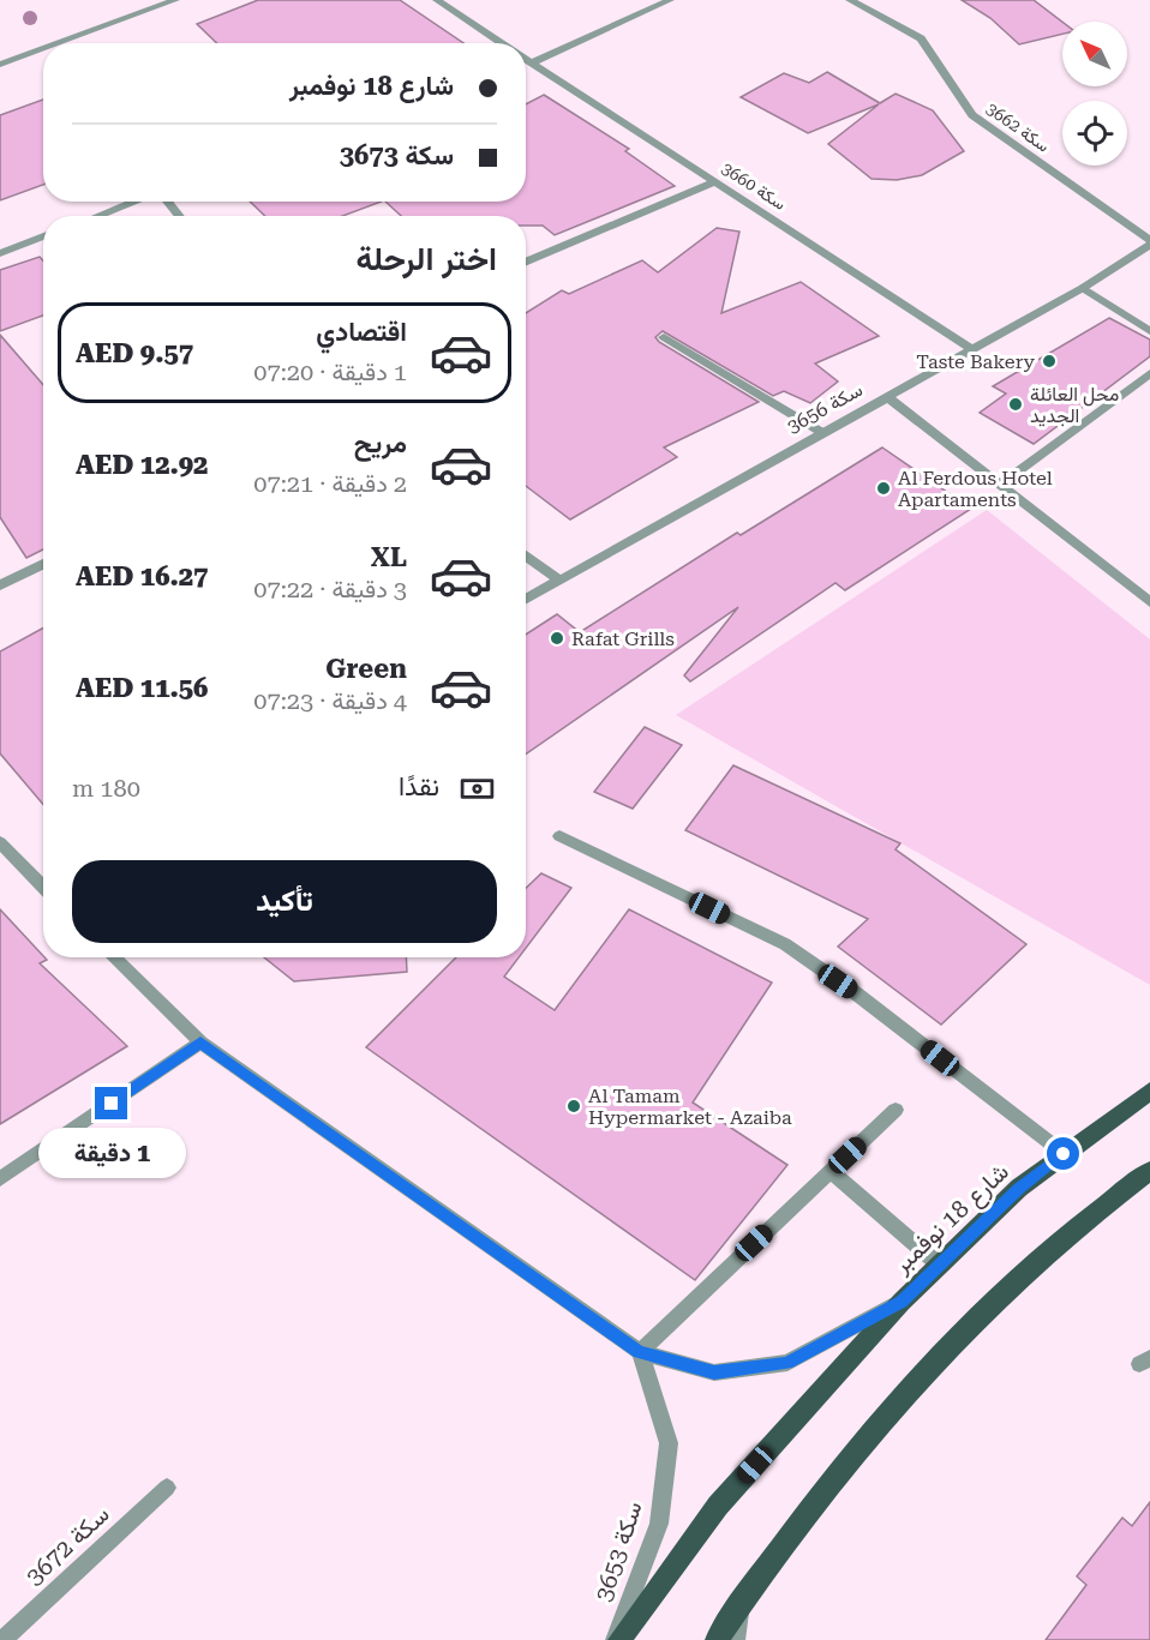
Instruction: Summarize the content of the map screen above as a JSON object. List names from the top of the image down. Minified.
{"streets":{"main road":["شارع 18 نوفمبر"],"street":["سكة 3662","سكة 3660","سكة 3656","سكة 3672","سكة 3653"]},"crossings":[["سكة 3662","سكة 3656"],["سكة 3660","سكة 3656"],["شارع 18 نوفمبر","سكة 3653"]],"places":["Taste Bakery","محل العائلة الجديد","Al Ferdous Hotel Apartaments","Rafat Grills","Al Tamam Hypermarket - Azaiba"],"north":"top left","page":{"banner":["شارع 18 نوفمبر","سكة 3673"],"heading":"اختر الرحلة","list":[{"name":"اقتصادي","note":"1 دقيقة · 07:20","value":"AED 9.57"},{"name":"مريح","note":"2 دقيقة · 07:21","value":"AED 12.92"},{"name":"XL","note":"3 دقيقة · 07:22","value":"AED 16.27"},{"name":"Green","note":"4 دقيقة · 07:23","value":"AED 11.56"}],"pay":["نقدًا","180 m"],"buttons":"تأكيد","bubble":"1 دقيقة"}}
